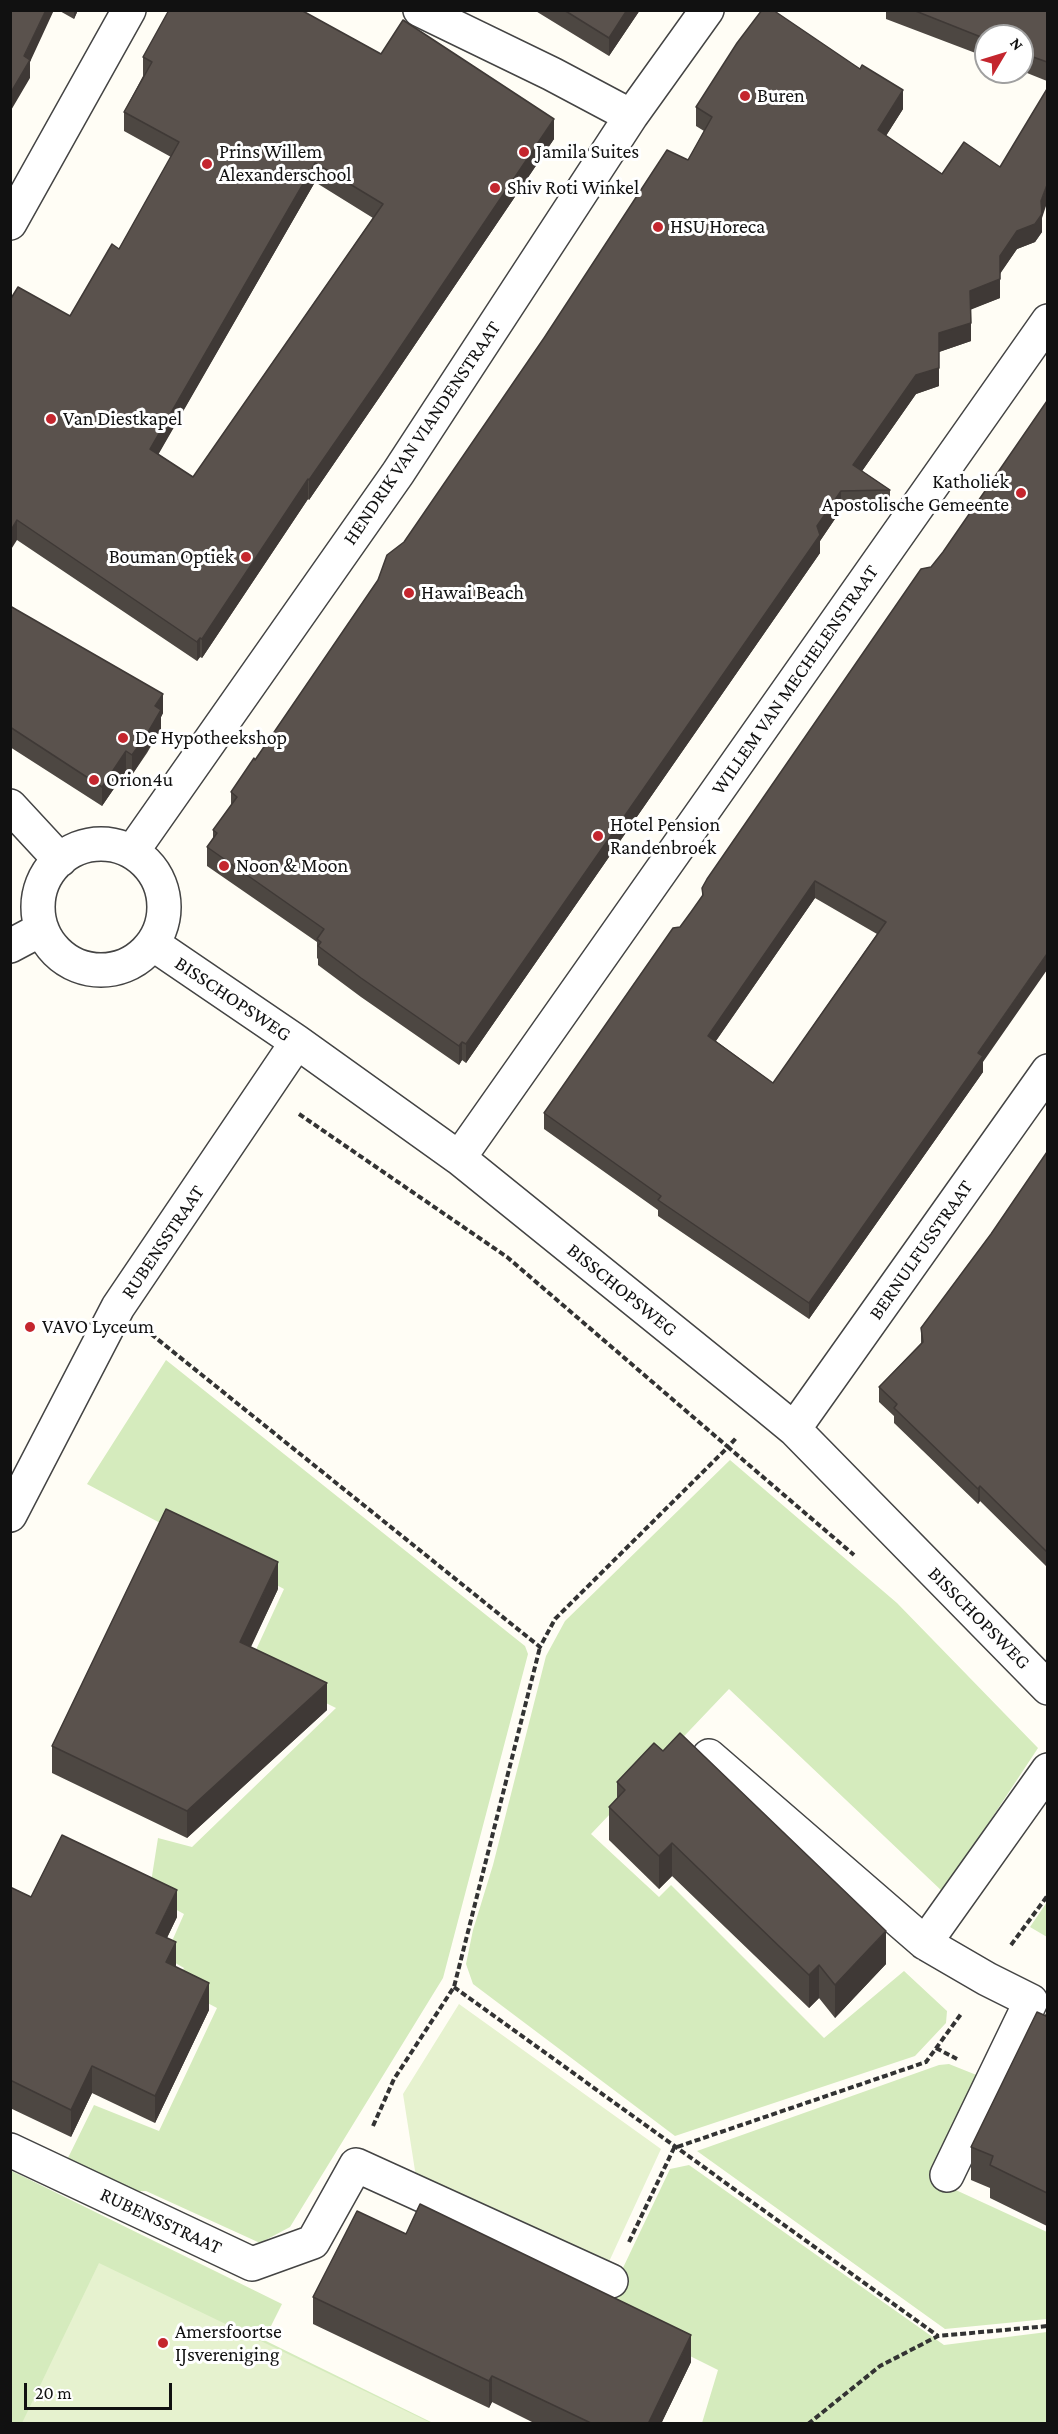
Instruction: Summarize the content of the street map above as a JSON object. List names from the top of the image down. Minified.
{"streets":{"street":["HENDRIK VAN VIANDENSTRAAT","WILLEM VAN MECHELENSTRAAT","BISSCHOPSWEG","RUBENSSTRAAT","BERNULFUSSTRAAT"]},"crossings":[["HENDRIK VAN VIANDENSTRAAT","BISSCHOPSWEG"],["WILLEM VAN MECHELENSTRAAT","BISSCHOPSWEG"],["BISSCHOPSWEG","RUBENSSTRAAT"],["BISSCHOPSWEG","BERNULFUSSTRAAT"]],"places":["Buren","Jamila Suites","Prins Willem Alexanderschool","Shiv Roti Winkel","HSU Horeca","Van Diestkapel","Katholiek Apostolische Gemeente","Bouman Optiek","Hawai Beach","De Hypotheekshop","Orion4u","Hotel Pension Randenbroek","Noon & Moon","VAVO Lyceum","Amersfoortse IJsvereniging"],"scale_bar":"20 m","north":"top right"}
